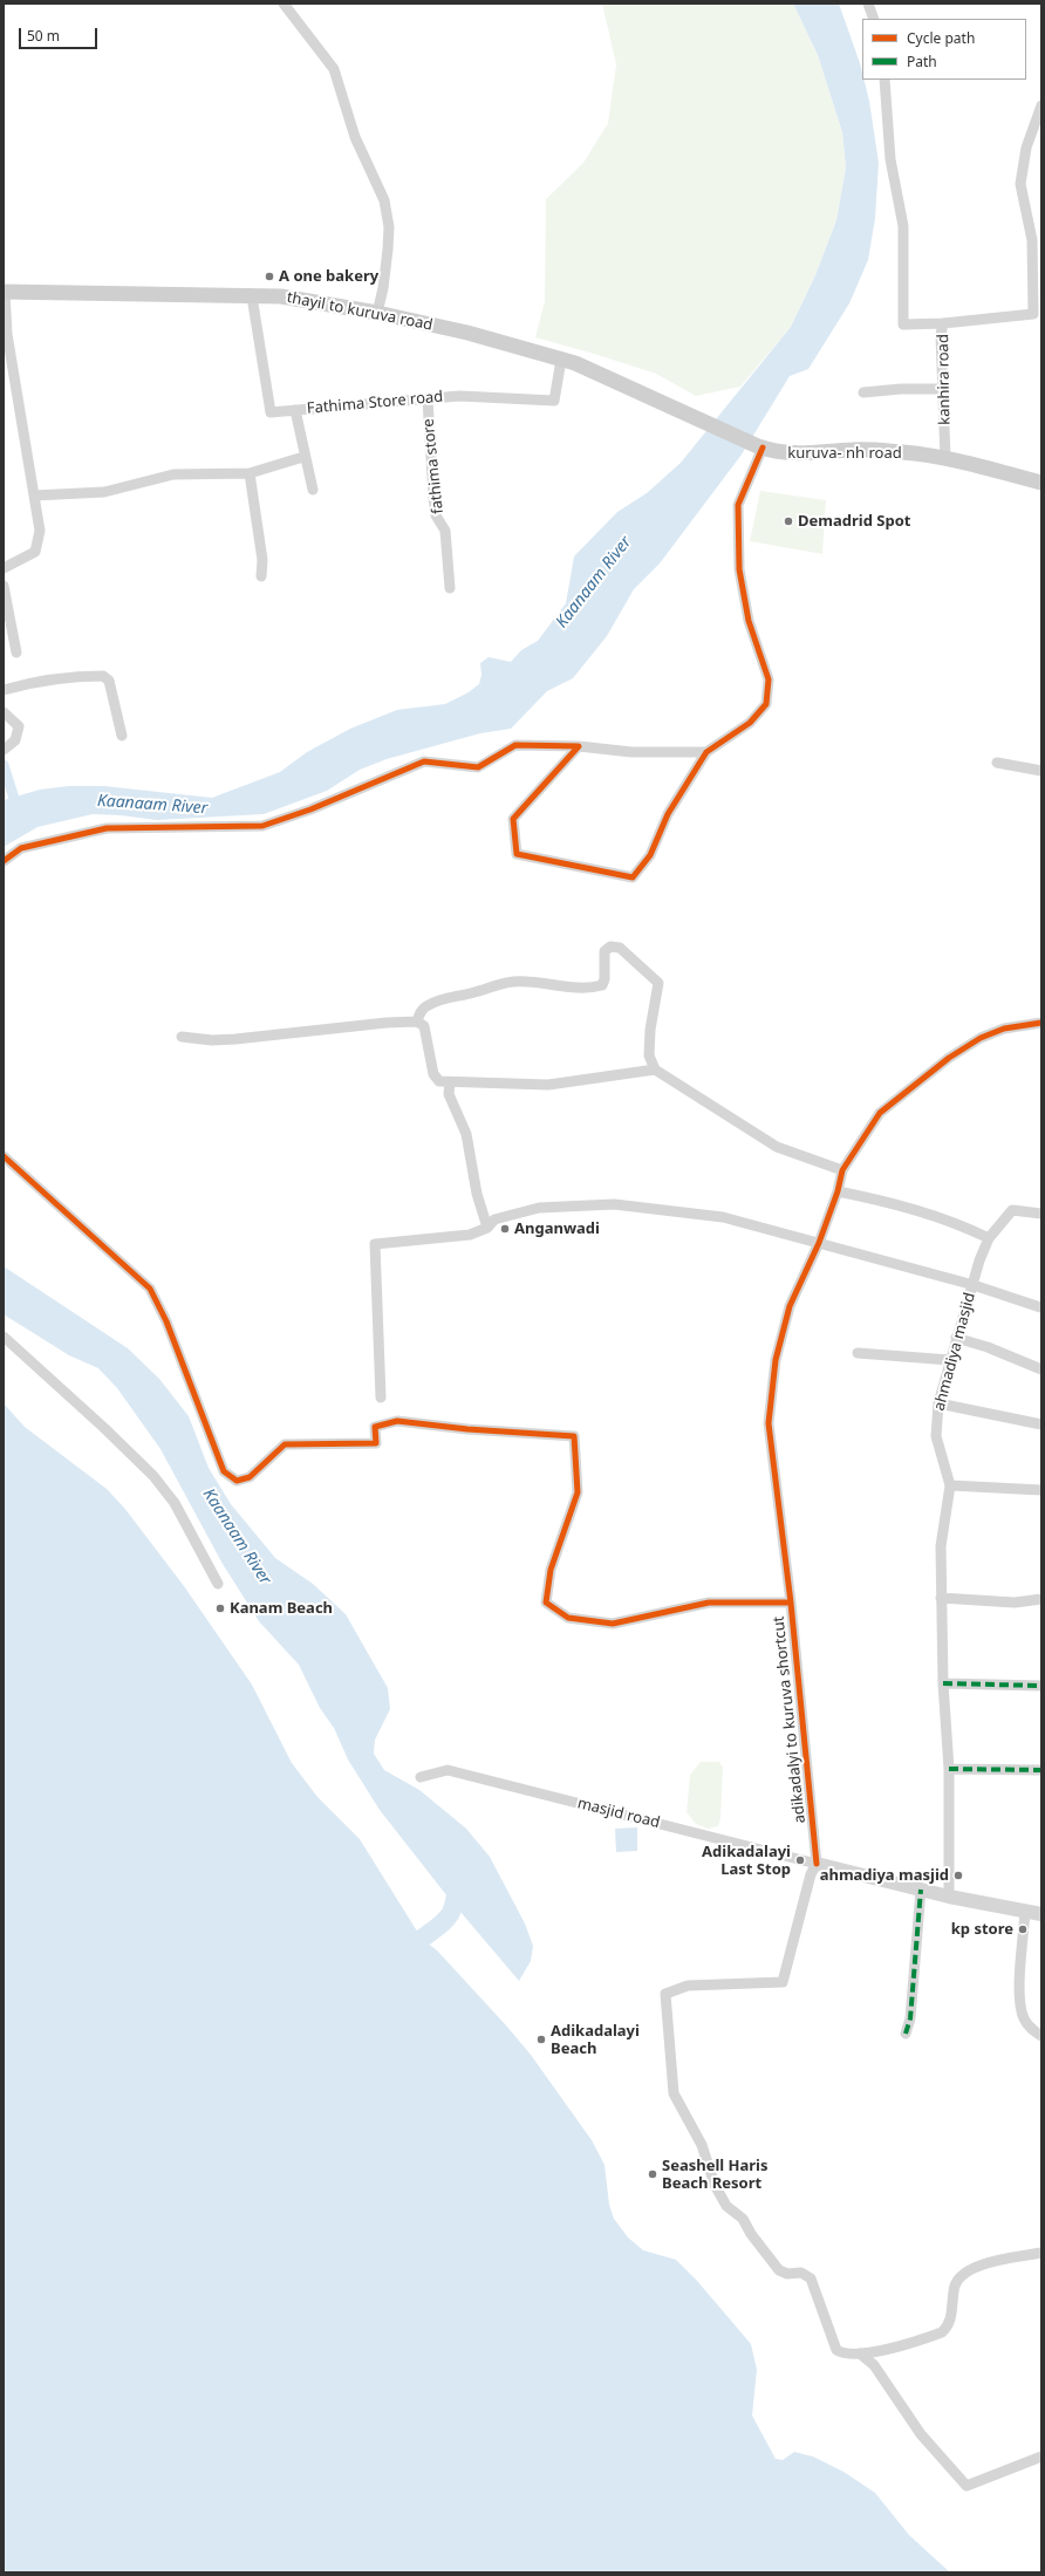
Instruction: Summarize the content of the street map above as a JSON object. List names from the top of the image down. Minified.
{"streets":{"main road":["thayil to kuruva road","kuruva- nh road"],"street":["kanhira road","Fathima Store road","fathima store","ahmadiya masjid","adikadalyi to kuruva shortcut","masjid road"]},"crossings":[["thayil to kuruva road","Fathima Store road"],["thayil to kuruva road","kuruva- nh road"],["kanhira road","kuruva- nh road"],["Fathima Store road","fathima store"],["adikadalyi to kuruva shortcut","masjid road"]],"water":["Kaanaam River"],"places":["A one bakery","Demadrid Spot","Anganwadi","Kanam Beach","Adikadalayi Last Stop","ahmadiya masjid","kp store","Adikadalayi Beach","Seashell Haris Beach Resort"],"legend":["Cycle path","Path"],"scale_bar":"50 m"}
